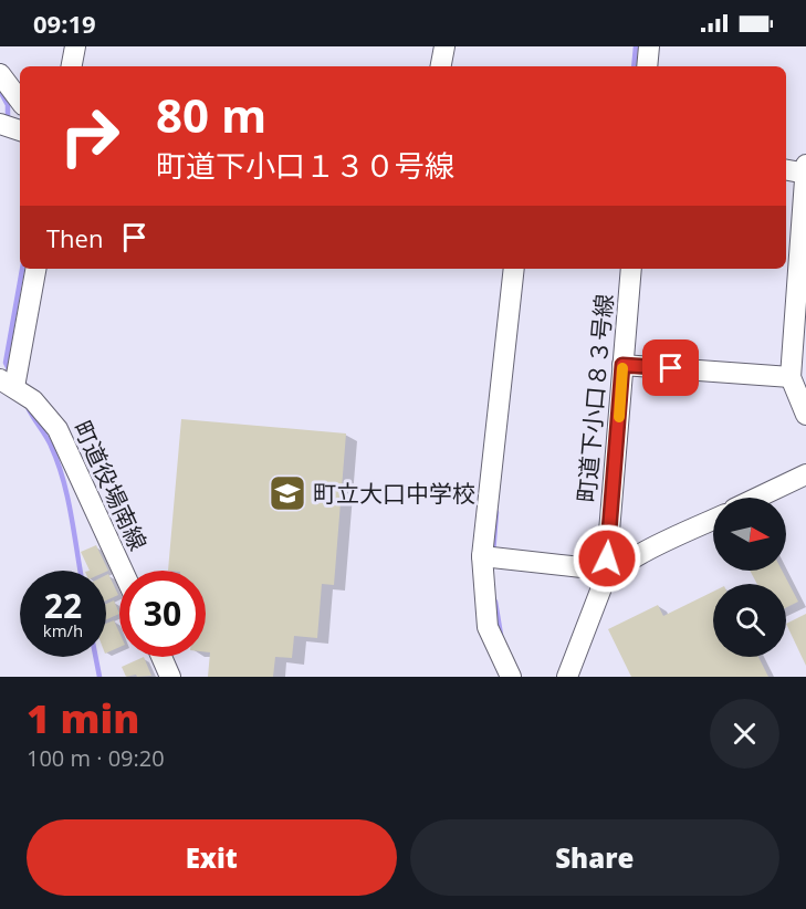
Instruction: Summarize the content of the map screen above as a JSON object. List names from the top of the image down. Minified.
{"streets":{"street":["町道下小口８３号線","町道役場南線"]},"places":{"school or university":["町立大口中学校"]},"north":"right","page":{"status":"09:19","turn":["80 m","町道下小口１３０号線"],"then":"Then","speed":"22 km/h","limit":"30","heading":["1 min","100 m · 09:20"],"buttons":["Exit","Share"]}}
